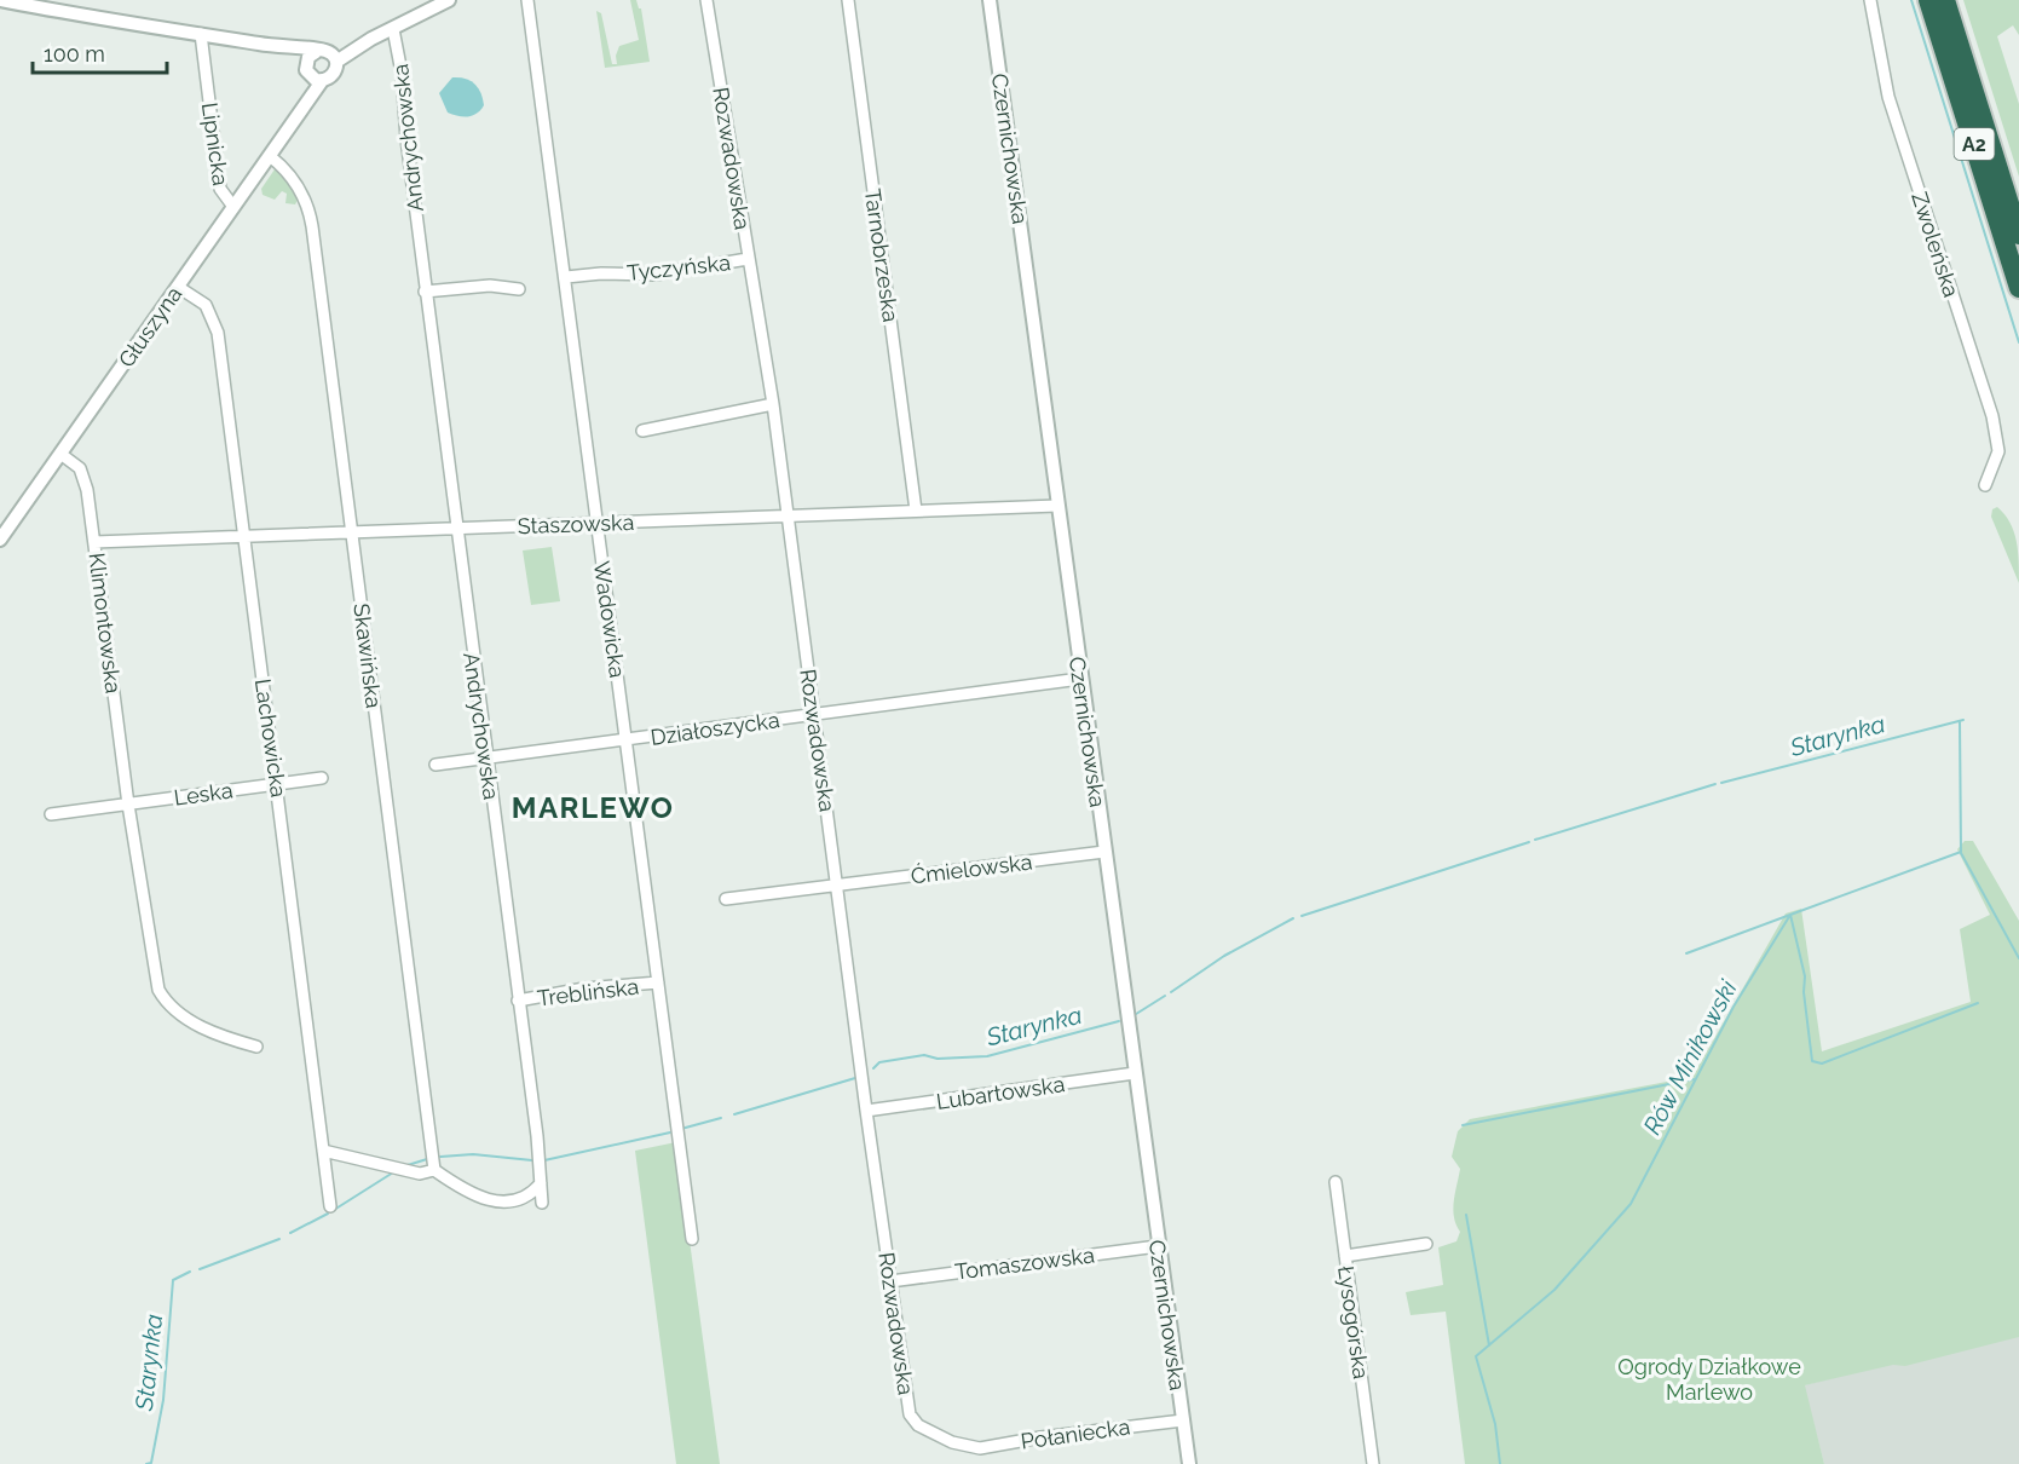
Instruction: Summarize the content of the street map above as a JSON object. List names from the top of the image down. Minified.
{"streets":{"highway":["A2"],"street":["Andrychowska","Lipnicka","Czernichowska","Rozwadowska","Zwoleńska","Tarnobrzeska","Tyczyńska","Głuszyna","Staszowska","Wadowicka","Klimontowska","Skawińska","Działoszycka","Lachowicka","Leska","Ćmielowska","Treblińska","Lubartowska","Tomaszowska","Łysogórska","Połaniecka"]},"crossings":[["Andrychowska","Staszowska"],["Andrychowska","Działoszycka"],["Andrychowska","Treblińska"],["Lipnicka","Głuszyna"],["Czernichowska","Staszowska"],["Czernichowska","Działoszycka"],["Czernichowska","Ćmielowska"],["Czernichowska","Lubartowska"],["Czernichowska","Tomaszowska"],["Czernichowska","Połaniecka"],["Rozwadowska","Tyczyńska"],["Rozwadowska","Staszowska"],["Rozwadowska","Działoszycka"],["Rozwadowska","Ćmielowska"],["Rozwadowska","Lubartowska"],["Rozwadowska","Tomaszowska"],["Rozwadowska","Połaniecka"],["Tarnobrzeska","Staszowska"],["Tyczyńska","Wadowicka"],["Głuszyna","Klimontowska"],["Głuszyna","Skawińska"],["Głuszyna","Lachowicka"],["Staszowska","Wadowicka"],["Staszowska","Klimontowska"],["Staszowska","Skawińska"],["Staszowska","Lachowicka"],["Wadowicka","Działoszycka"],["Wadowicka","Treblińska"],["Klimontowska","Leska"],["Lachowicka","Leska"]],"districts":["MARLEWO"],"water":["Starynka","Rów Minikowski"],"parks":["Ogrody Działkowe Marlewo"],"scale_bar":"100 m"}
